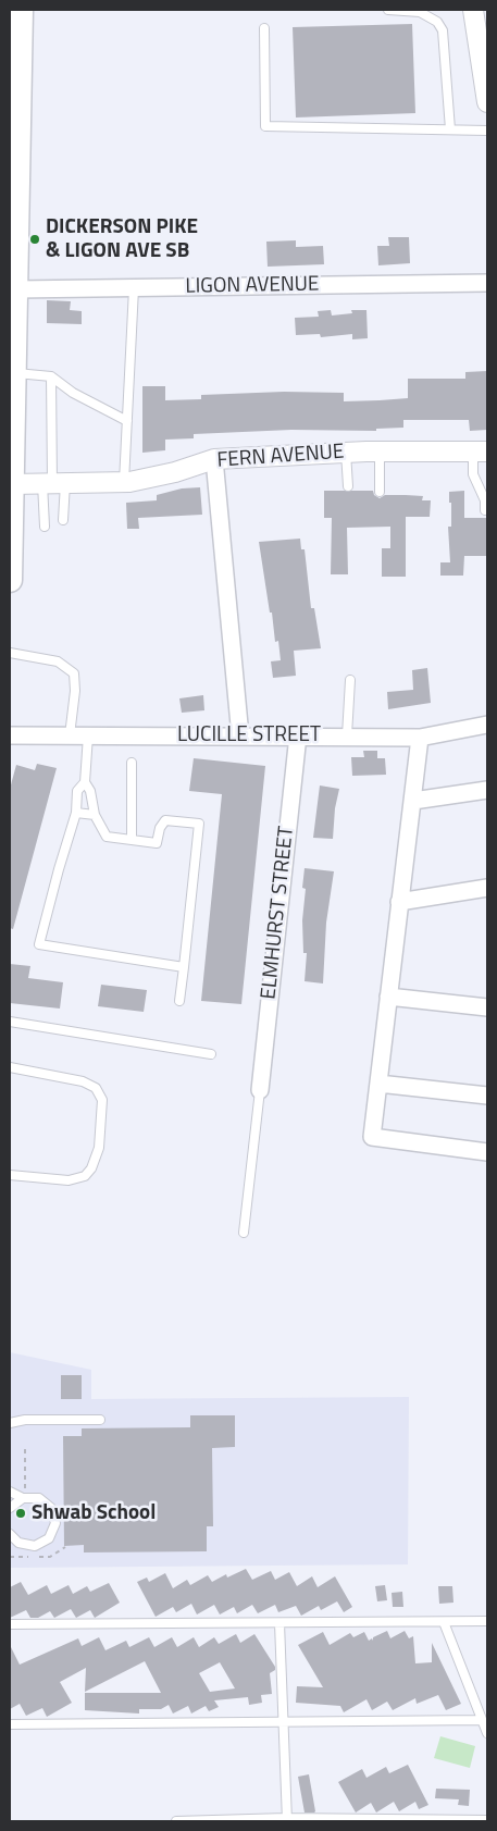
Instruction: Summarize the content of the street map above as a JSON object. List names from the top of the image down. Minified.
{"streets":{"street":["LIGON AVENUE","FERN AVENUE","LUCILLE STREET","ELMHURST STREET"]},"crossings":[["LUCILLE STREET","ELMHURST STREET"]],"places":["DICKERSON PIKE & LIGON AVE SB","Shwab School"]}
